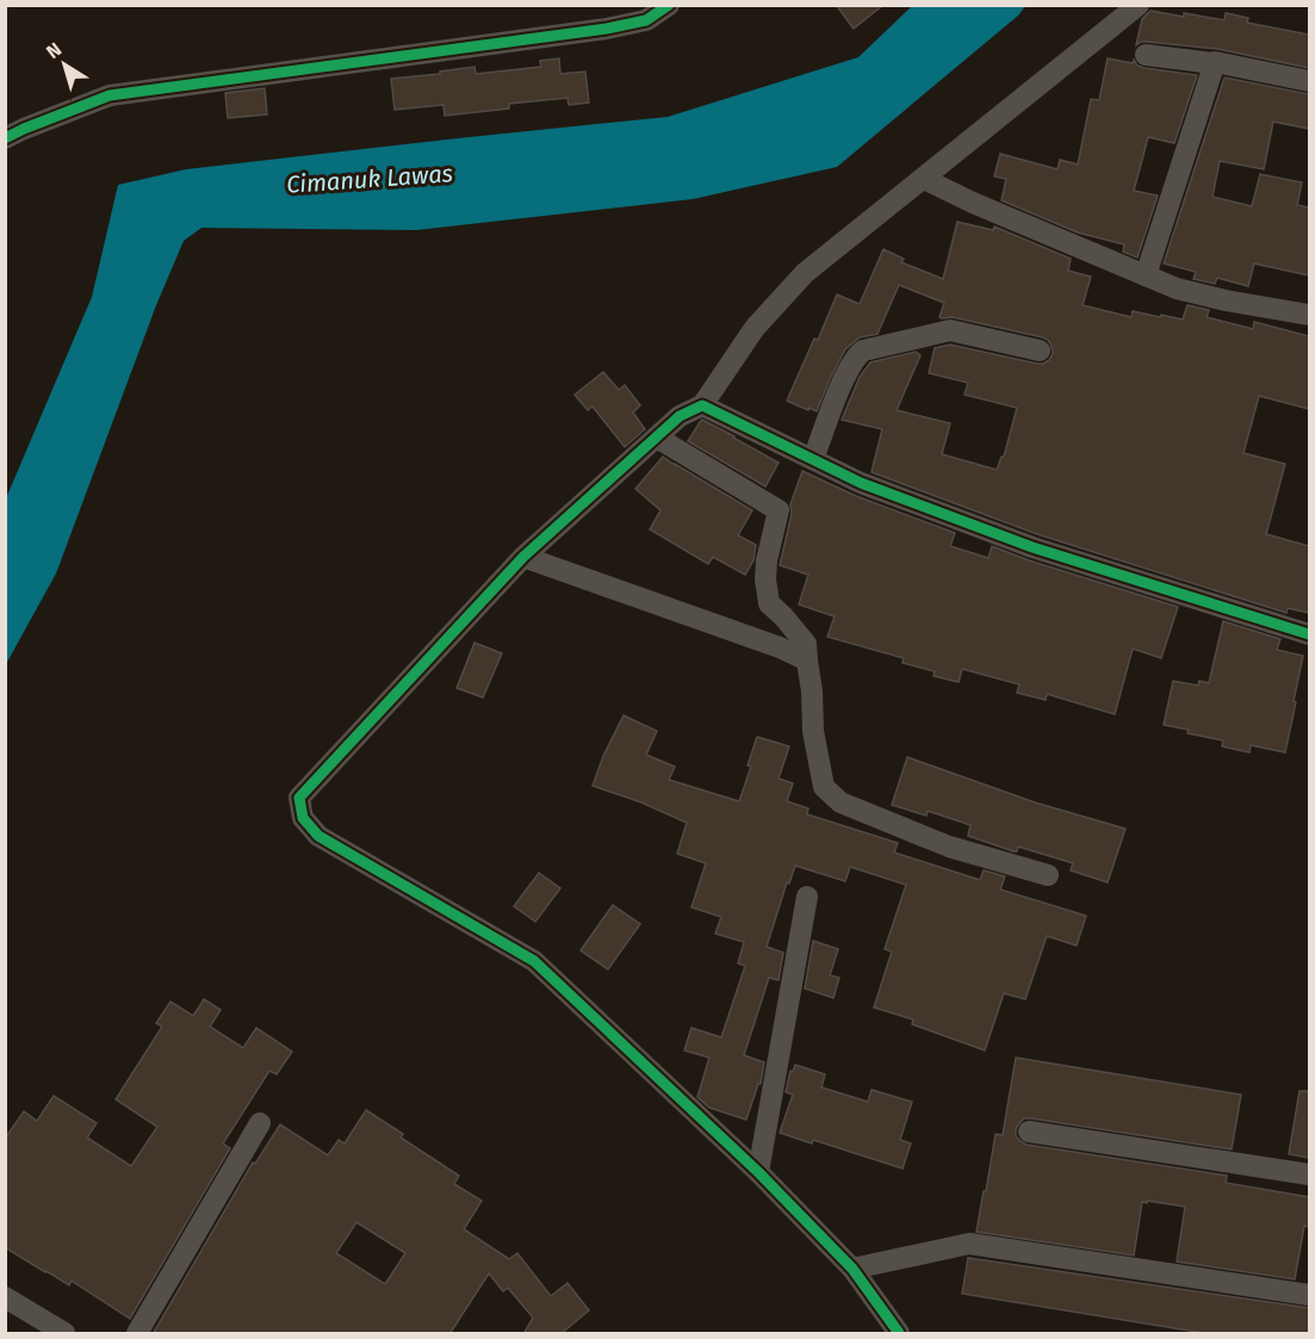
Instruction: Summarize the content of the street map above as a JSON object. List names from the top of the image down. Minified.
{"water":["Cimanuk Lawas"],"north":"top left"}
